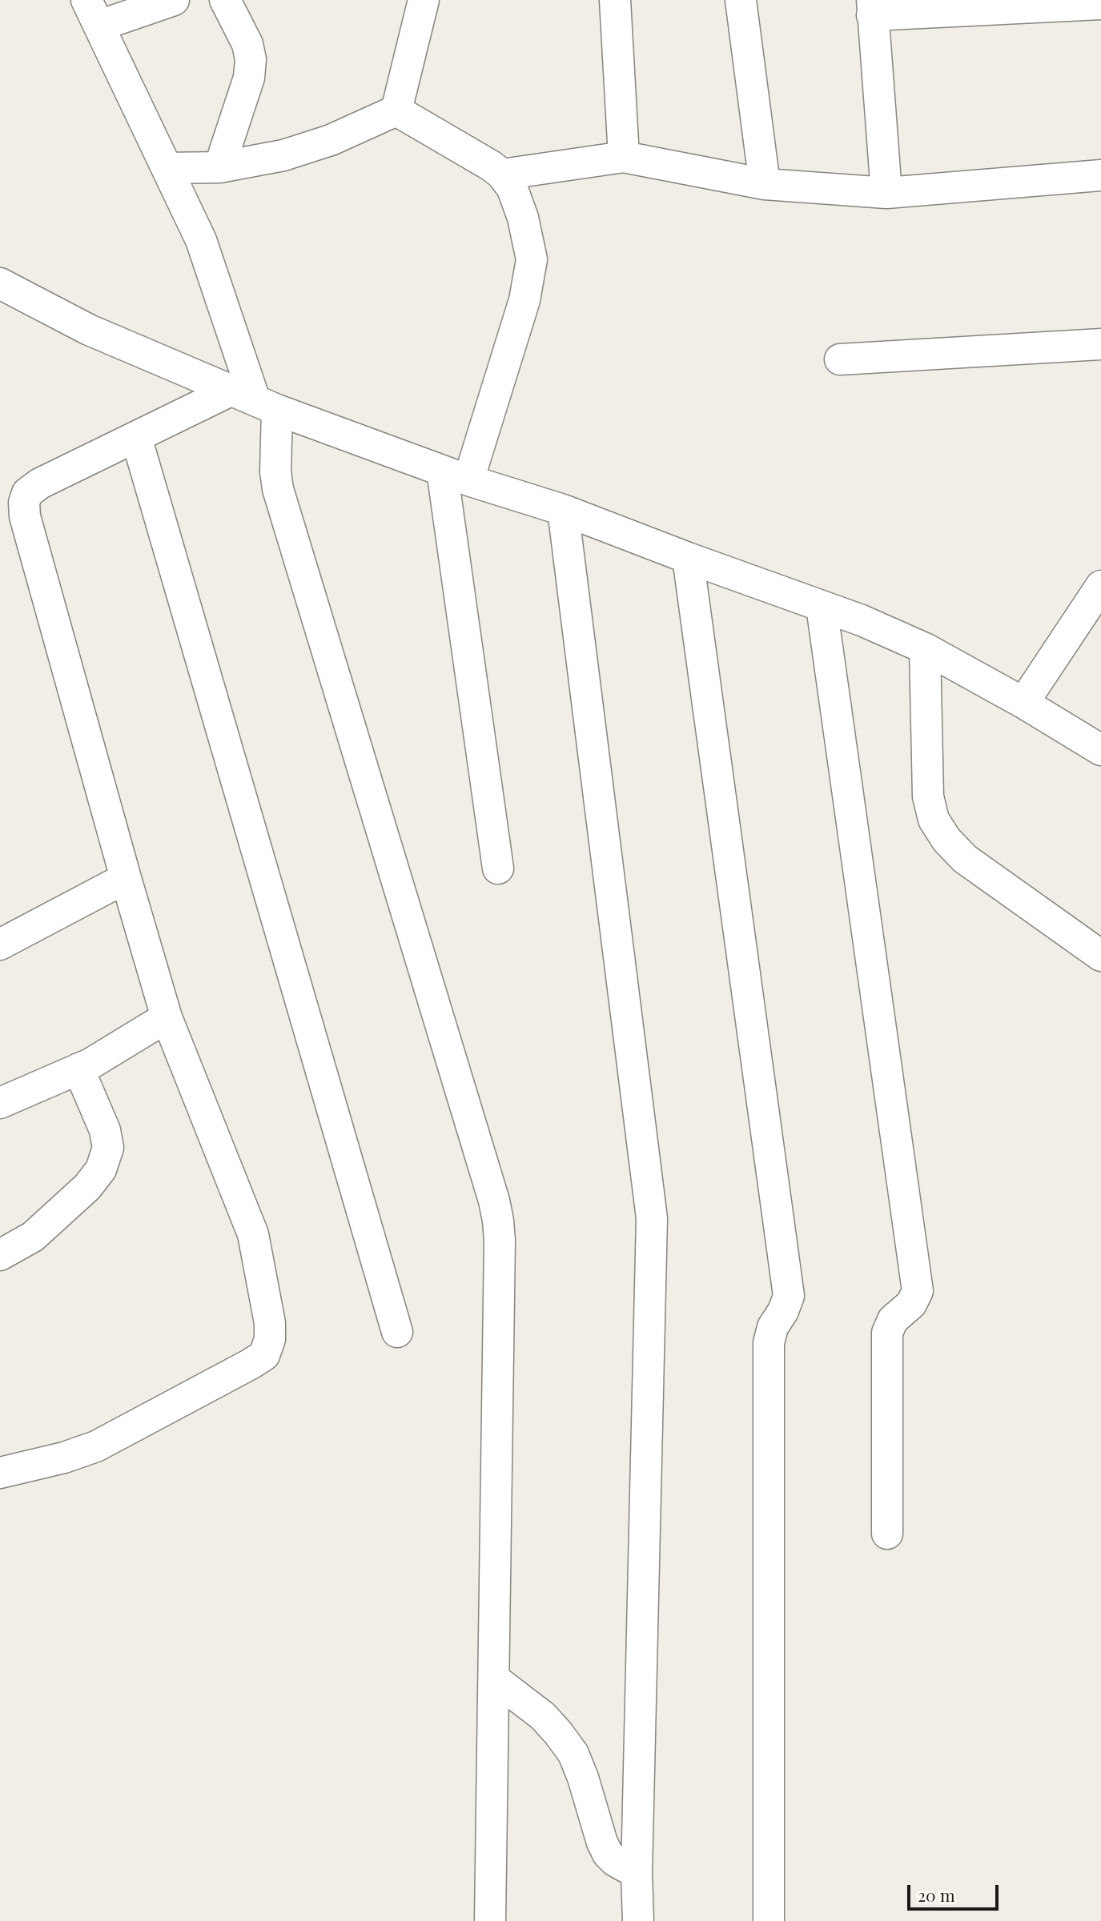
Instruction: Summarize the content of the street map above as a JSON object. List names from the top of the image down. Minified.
{"scale_bar":"20 m"}
